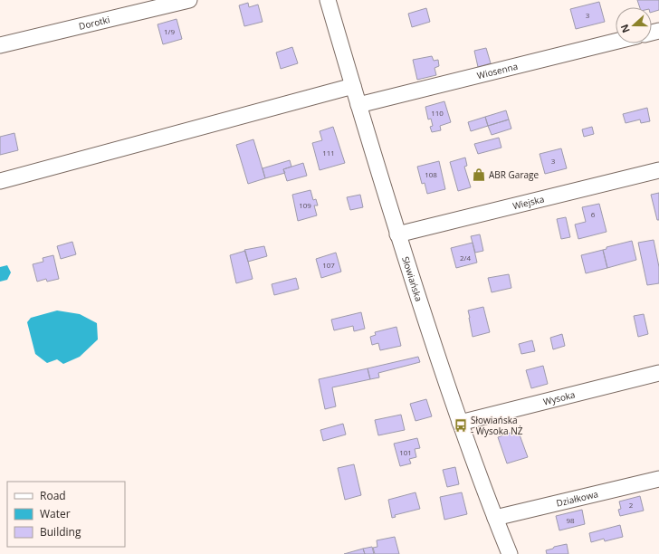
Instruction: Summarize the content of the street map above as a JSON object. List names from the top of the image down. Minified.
{"streets":{"street":["Dorotki","Wiosenna","Wiejska","Słowiańska","Wysoka","Działkowa"]},"crossings":[["Wiosenna","Słowiańska"],["Wiejska","Słowiańska"],["Słowiańska","Wysoka"],["Słowiańska","Działkowa"]],"places":{"shop":["ABR Garage"],"bus stop":["Słowiańska - Wysoka NŻ"]},"house_numbers":["3","1/9","110","111","3","108","109","6","2/4","107","101","2","98"],"legend":["Road","Water","Building"],"north":"left"}
